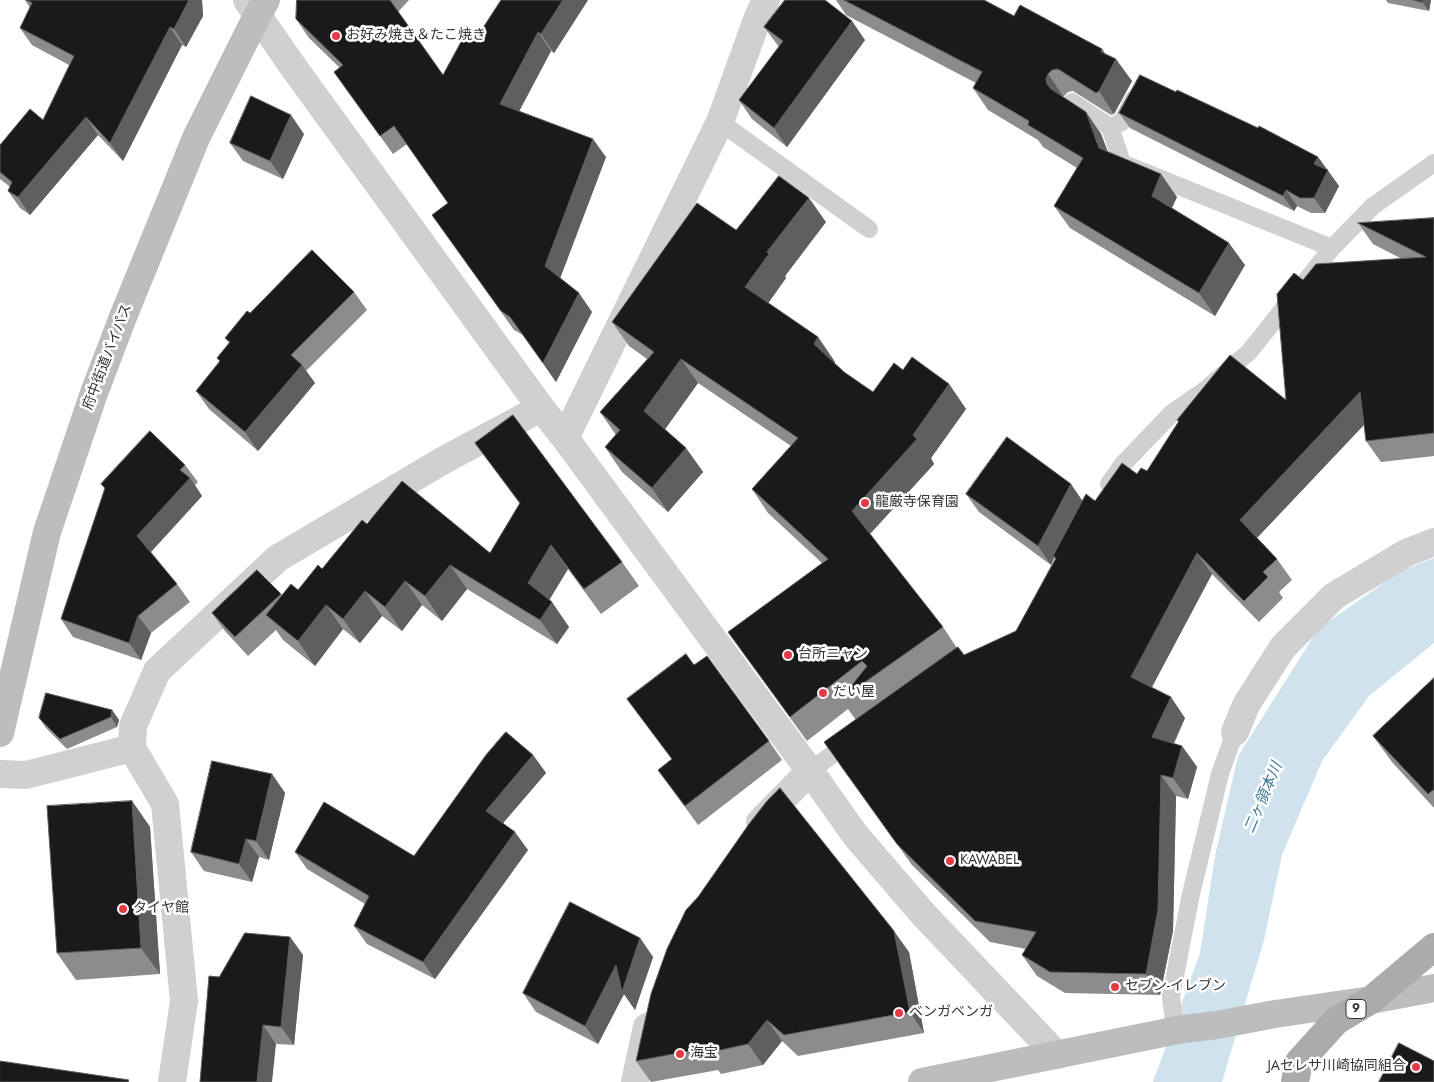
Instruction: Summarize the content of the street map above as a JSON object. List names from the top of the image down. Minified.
{"streets":{"main road":["9"],"street":["府中街道バイパス"]},"water":["二ヶ領本川"],"places":["お好み焼き＆たこ焼き","龍厳寺保育園","台所ニャン","だい屋","KAWABEL","タイヤ館","セブン-イレブン","ベンガベンガ","海宝","JAセレサ川崎協同組合"]}
